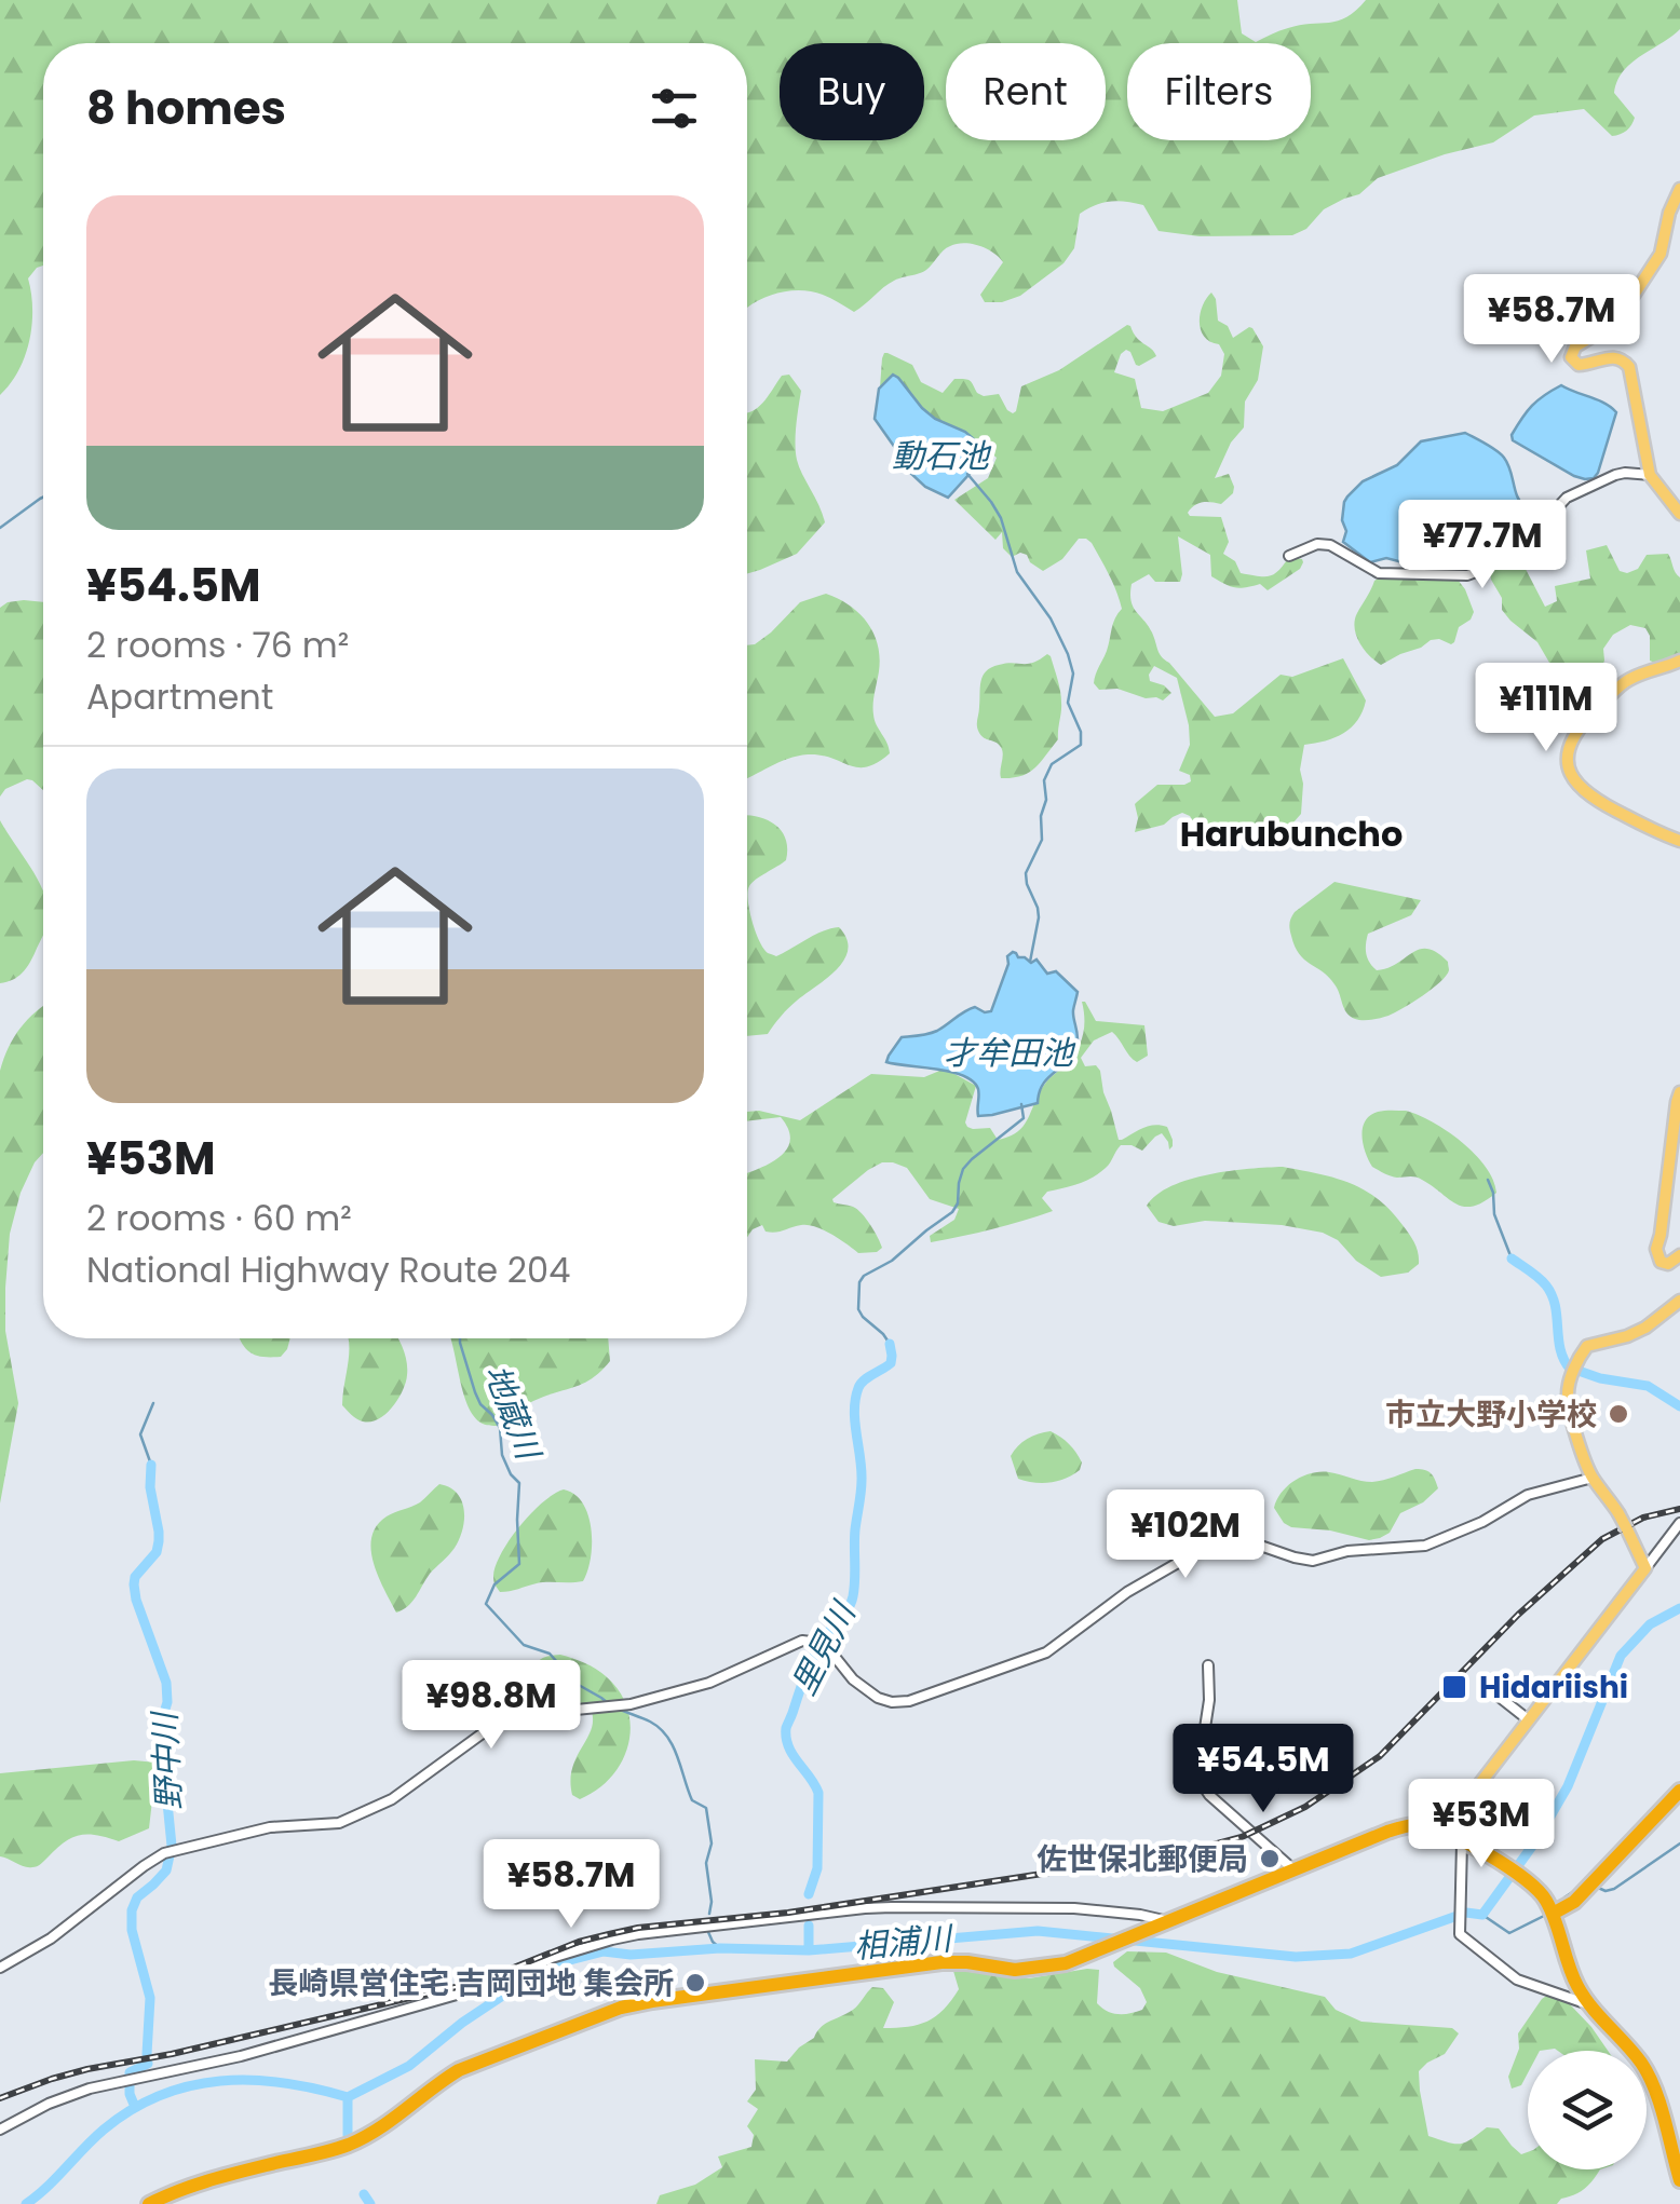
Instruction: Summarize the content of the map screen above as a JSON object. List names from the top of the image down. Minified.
{"districts":["Harubuncho"],"water":["動石池","才牟田池","地蔵川","里見川","野中川","相浦川"],"places":{"other":["市立大野小学校","佐世保北郵便局","長崎県営住宅 吉岡団地 集会所"],"transit":["Hidariishi"]},"page":{"chip":["Buy","Rent","Filters"],"heading":"8 homes","list":[{"name":"¥54.5M","note":"2 rooms · 76 m² · Apartment"},{"name":"¥53M","note":"2 rooms · 60 m² · National Highway Route 204"}],"price":["¥58.7M","¥77.7M","¥111M","¥102M","¥98.8M","¥54.5M","¥53M","¥58.7M"]}}
